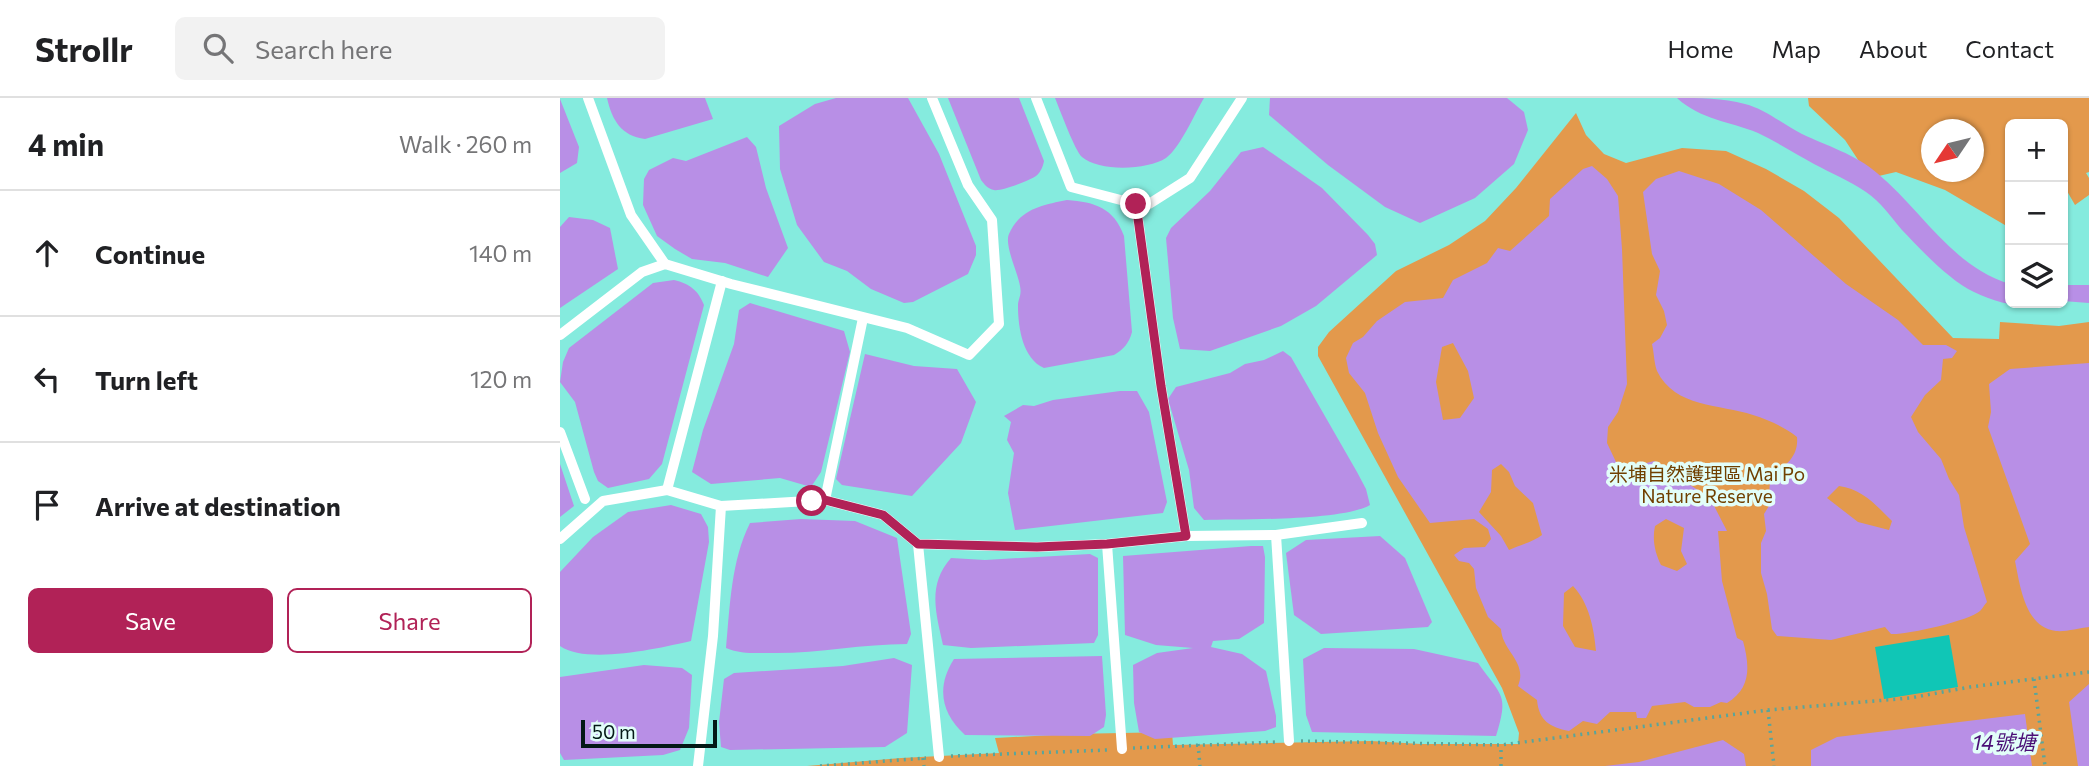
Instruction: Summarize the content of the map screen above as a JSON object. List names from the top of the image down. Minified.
{"water":["14號塘"],"parks":["米埔自然護理區 Mai Po Nature Reserve"],"scale_bar":"50 m","north":"bottom left","page":{"header":"Strollr","search":"Search here","nav":["Home","Map","About","Contact"],"heading":["4 min","Walk · 260 m"],"map_buttons":["+","−"],"list":[["Continue","140 m"],["Turn left","120 m"],"Arrive at destination"],"buttons":["Save","Share"],"scale":"50 m"}}
